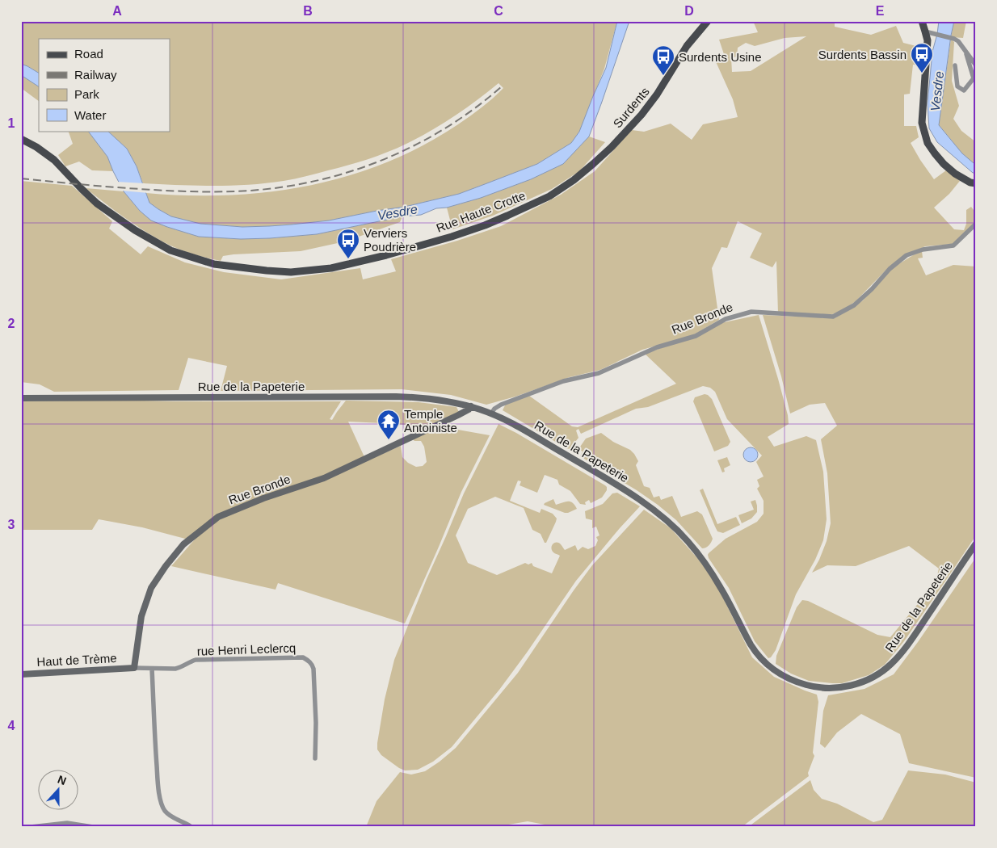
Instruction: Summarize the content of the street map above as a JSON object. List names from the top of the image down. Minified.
{"streets":{"main road":["Surdents","Rue Haute Crotte","Rue Bronde","Rue de la Papeterie","Haut de Trème"],"street":["rue Henri Leclercq"]},"crossings":[["Surdents","Rue Haute Crotte"],["Rue Bronde","Rue de la Papeterie"],["Rue Bronde","rue Henri Leclercq"],["Rue Bronde","Haut de Trème"],["rue Henri Leclercq","Haut de Trème"]],"water":["Vesdre"],"places":{"bus stop":["Surdents Bassin","Surdents Usine","Verviers Poudrière"],"temple":["Temple Antoiniste"]},"legend":["Road","Railway","Park","Water"],"north":"top","grid":{"columns":["A","B","C","D","E"],"rows":["1","2","3","4"]}}
